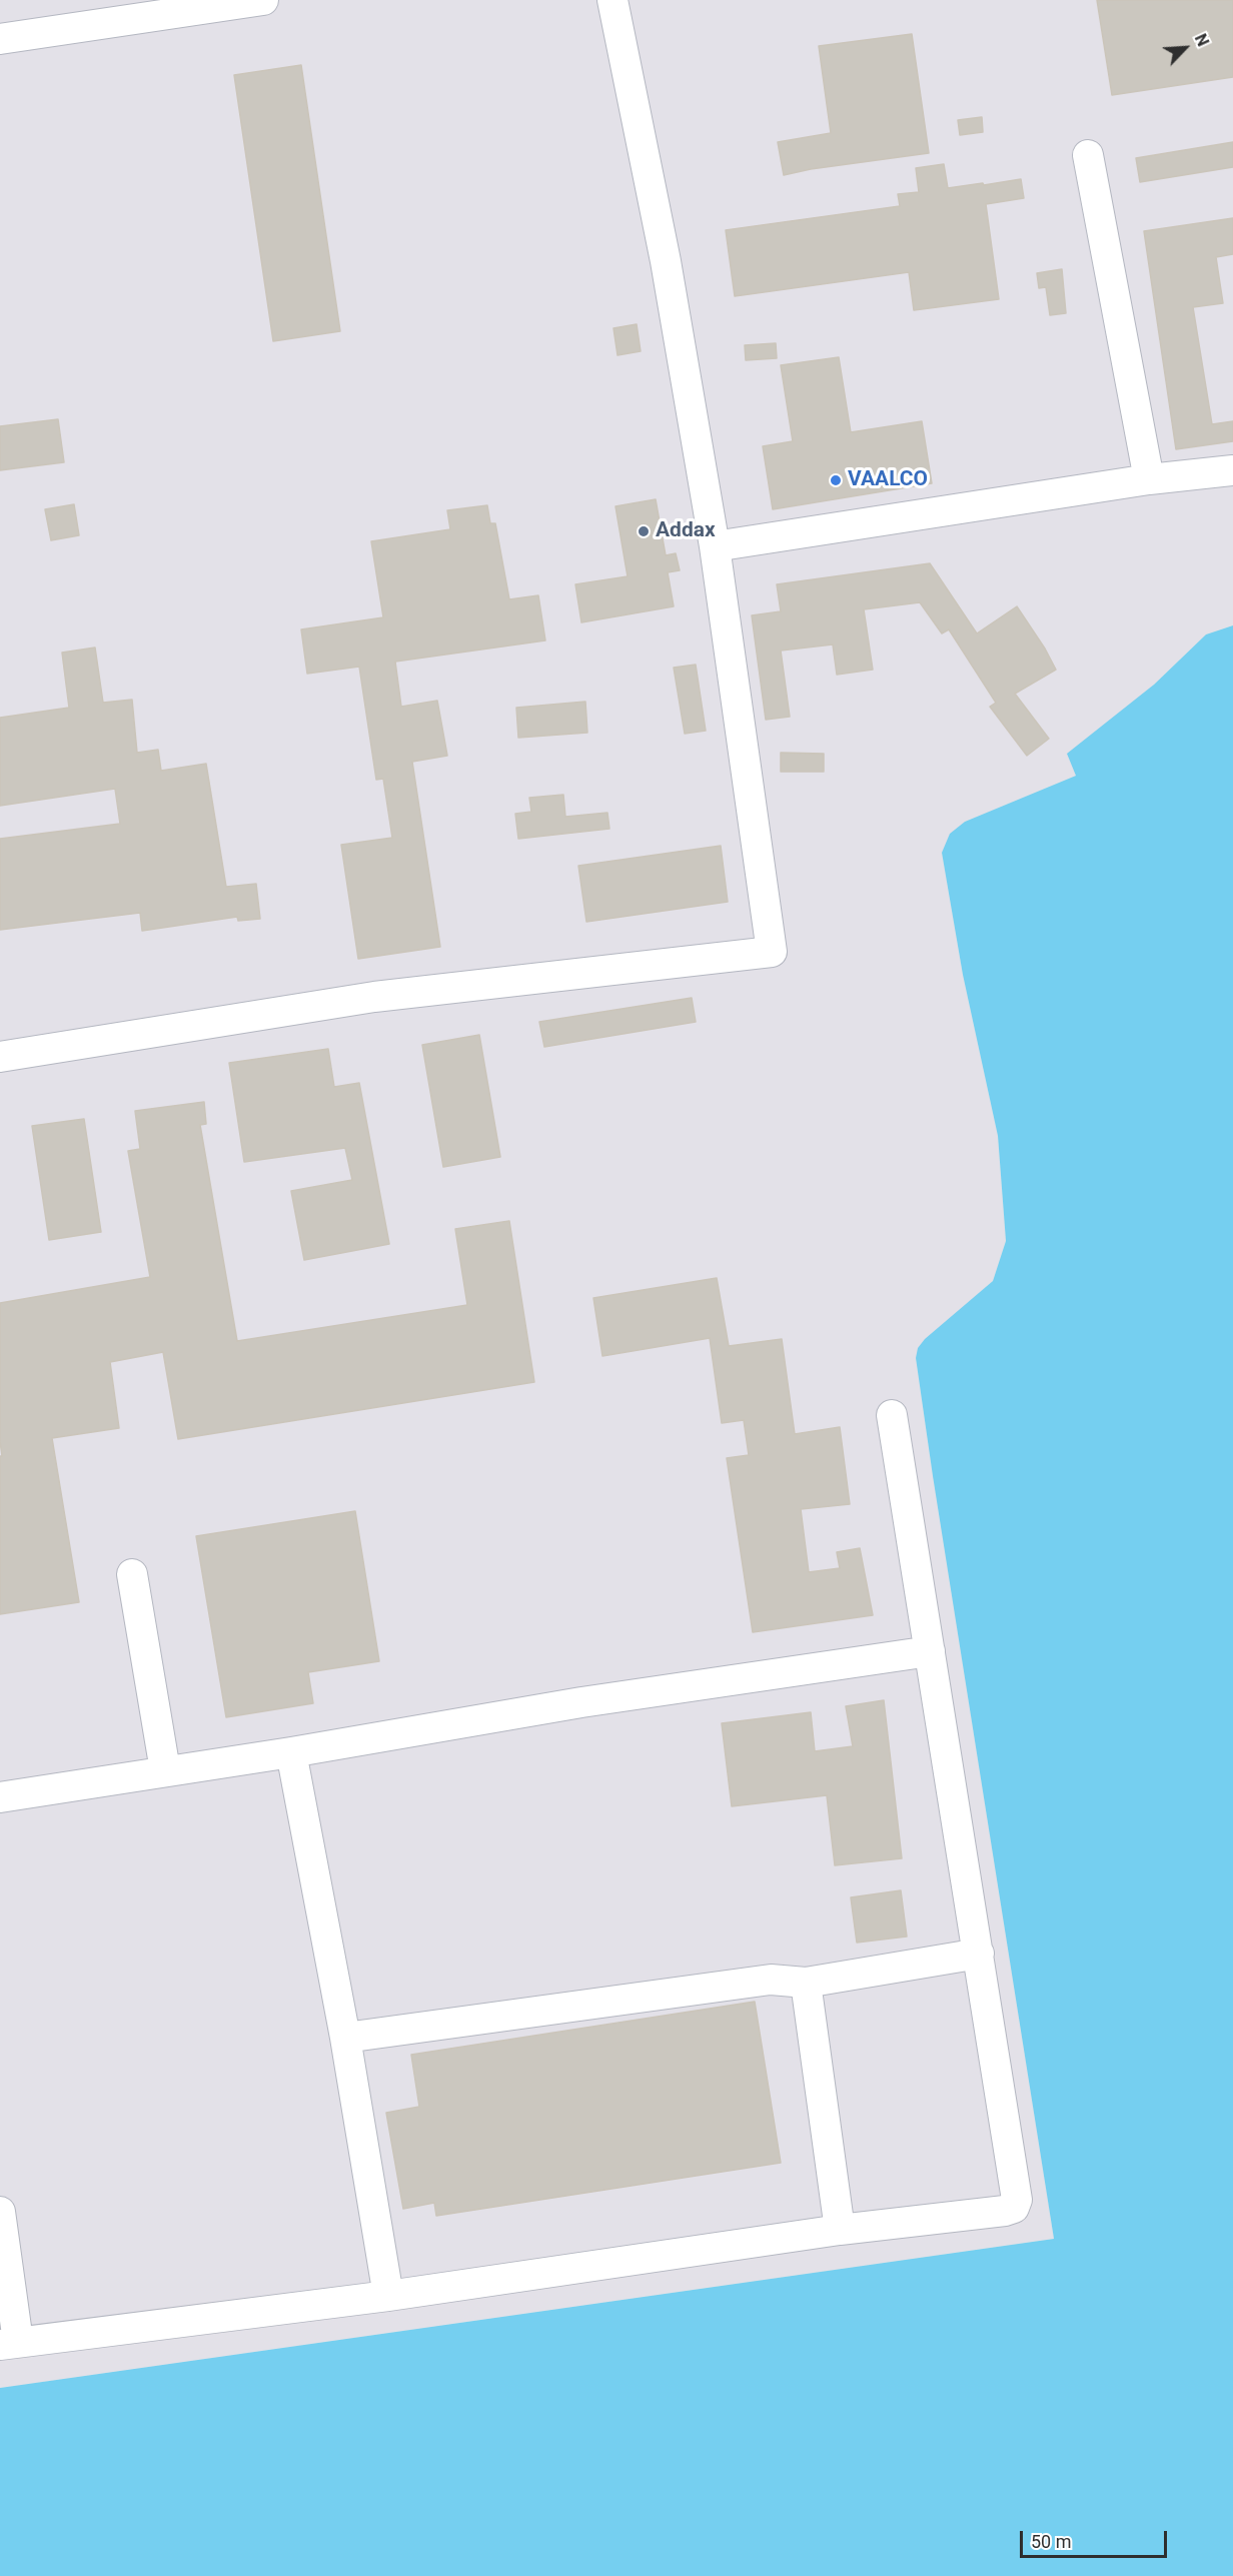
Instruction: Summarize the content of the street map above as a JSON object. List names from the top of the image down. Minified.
{"places":["VAALCO","Addax"],"scale_bar":"50 m","north":"top right"}
